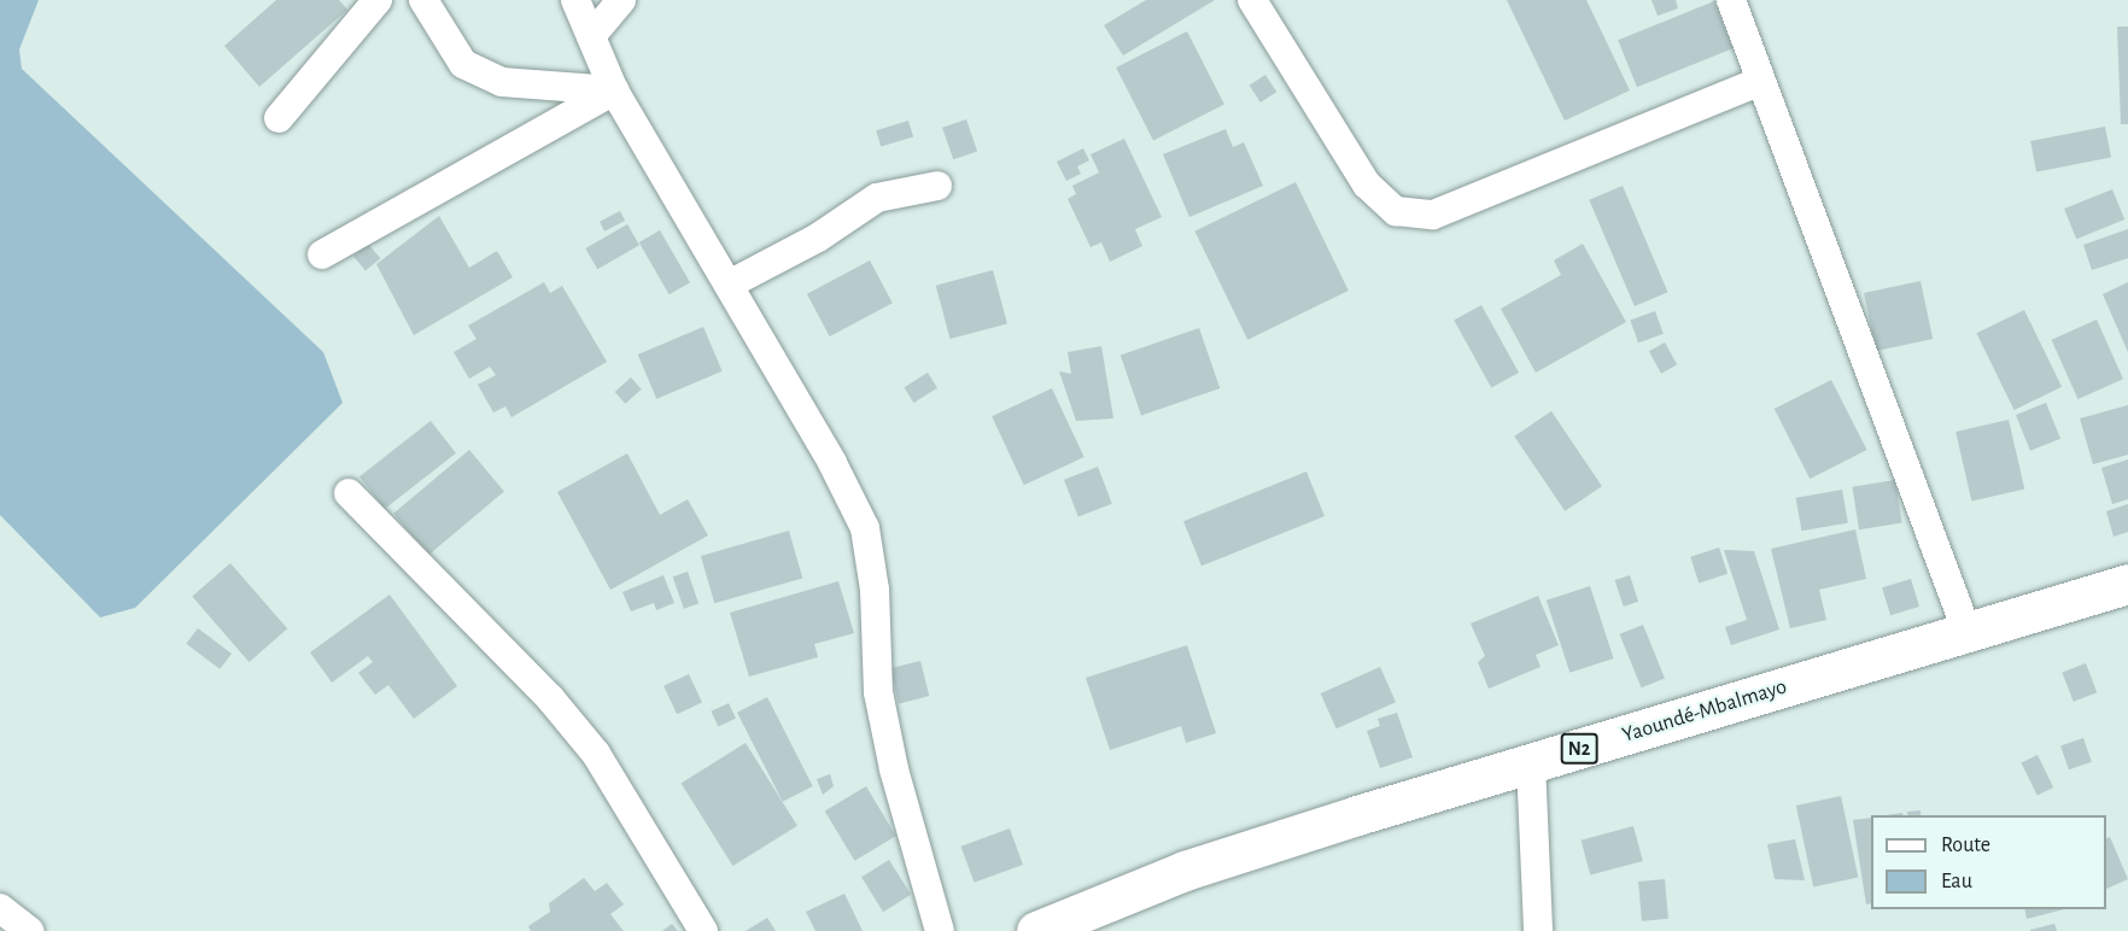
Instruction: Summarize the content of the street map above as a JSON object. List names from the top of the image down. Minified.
{"streets":{"highway":["Yaoundé-Mbalmayo","N2"]},"legend":["Route","Eau"]}
